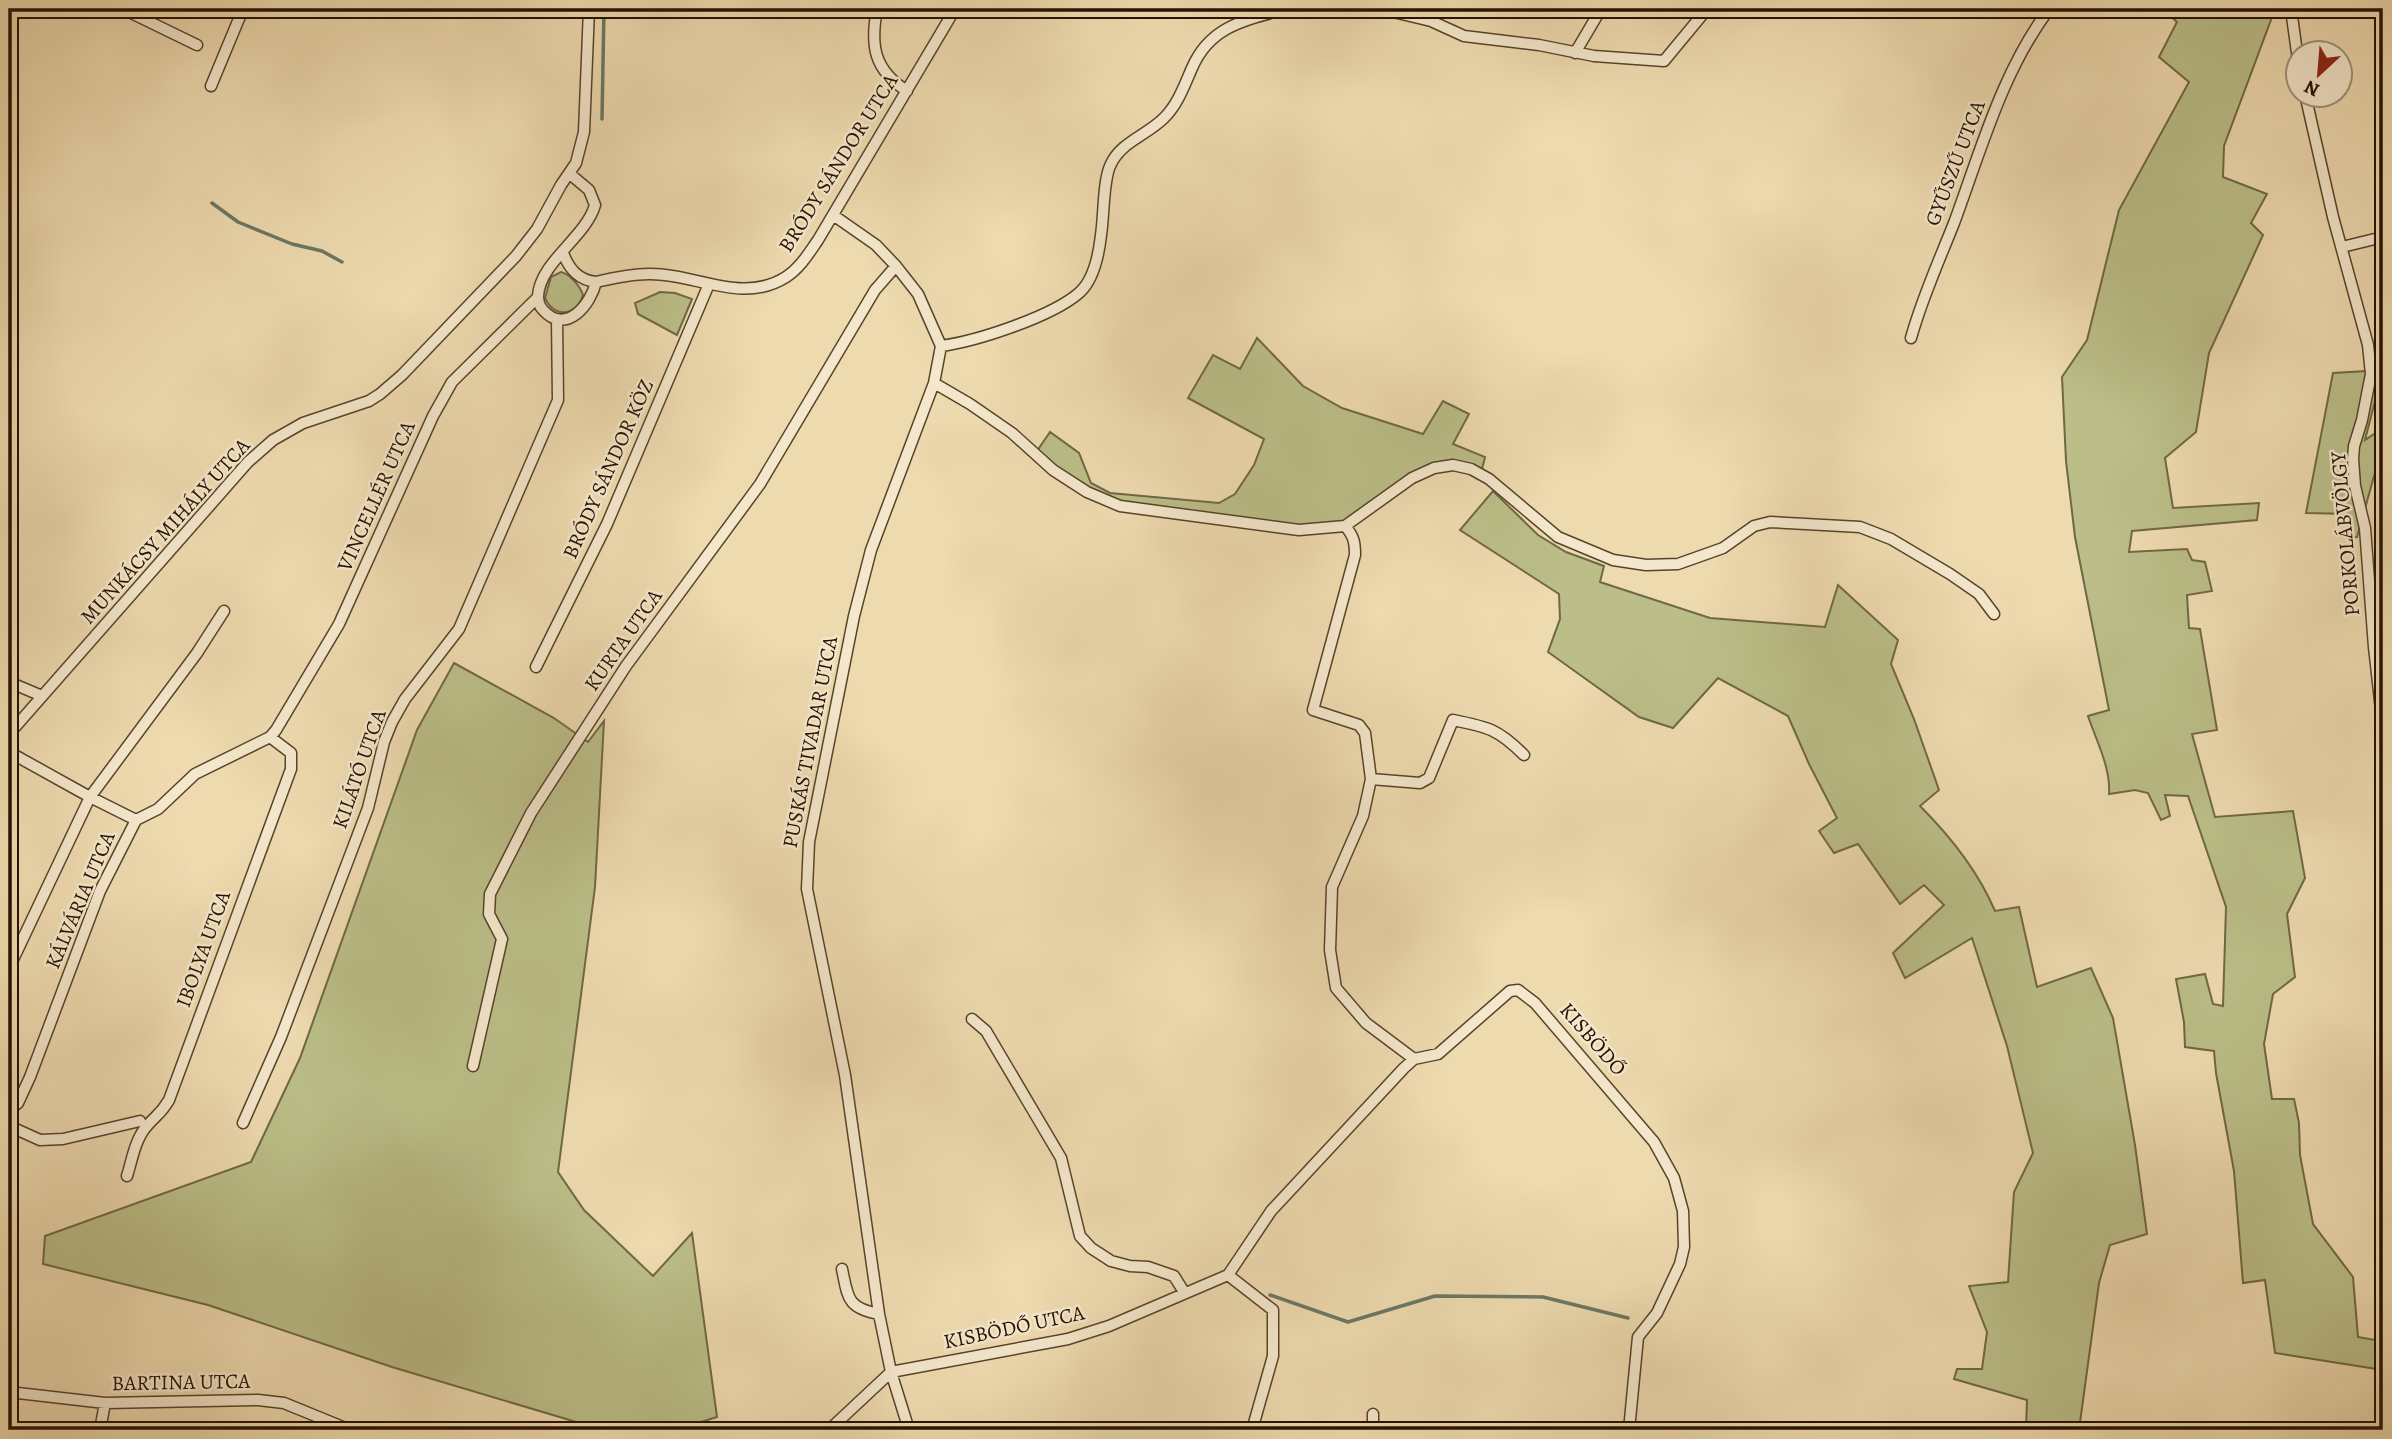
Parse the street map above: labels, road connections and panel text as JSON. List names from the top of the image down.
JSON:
{
  "streets": {
    "street": [
      "BRÓDY SÁNDOR UTCA",
      "GYŰSZŰ UTCA",
      "BRÓDY SÁNDOR KÖZ",
      "VINCELLÉR UTCA",
      "MUNKÁCSY MIHÁLY UTCA",
      "PORKOLÁBVÖLGY",
      "KURTA UTCA",
      "PUSKÁS TIVADAR UTCA",
      "KILÁTÓ UTCA",
      "KÁLVÁRIA UTCA",
      "IBOLYA UTCA",
      "KISBÖDŐ",
      "KISBÖDŐ UTCA",
      "BARTINA UTCA"
    ]
  },
  "crossings": [
    ["BRÓDY SÁNDOR UTCA", "BRÓDY SÁNDOR KÖZ"],
    ["VINCELLÉR UTCA", "MUNKÁCSY MIHÁLY UTCA"],
    ["VINCELLÉR UTCA", "KÁLVÁRIA UTCA"],
    ["VINCELLÉR UTCA", "IBOLYA UTCA"],
    ["PUSKÁS TIVADAR UTCA", "KISBÖDŐ UTCA"],
    ["KÁLVÁRIA UTCA", "IBOLYA UTCA"],
    ["KISBÖDŐ", "KISBÖDŐ UTCA"]
  ],
  "north": "bottom left"
}
